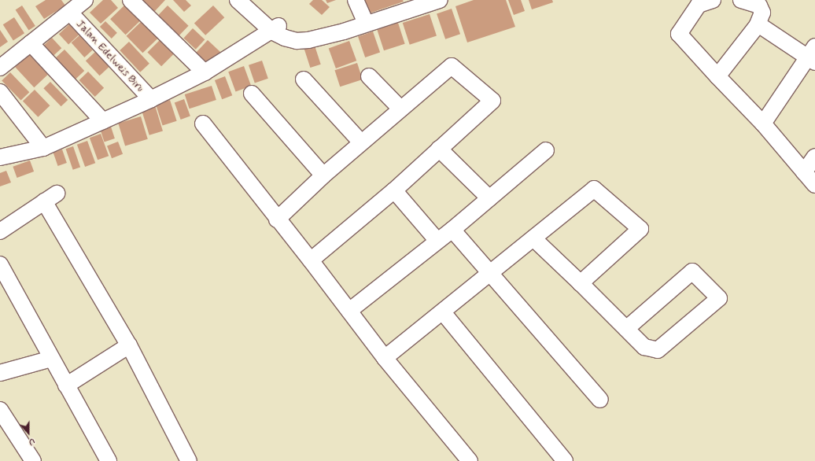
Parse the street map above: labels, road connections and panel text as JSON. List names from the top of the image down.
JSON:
{
  "streets": {
    "street": ["Jalan Edelweis Biru"]
  },
  "north": "bottom"
}
